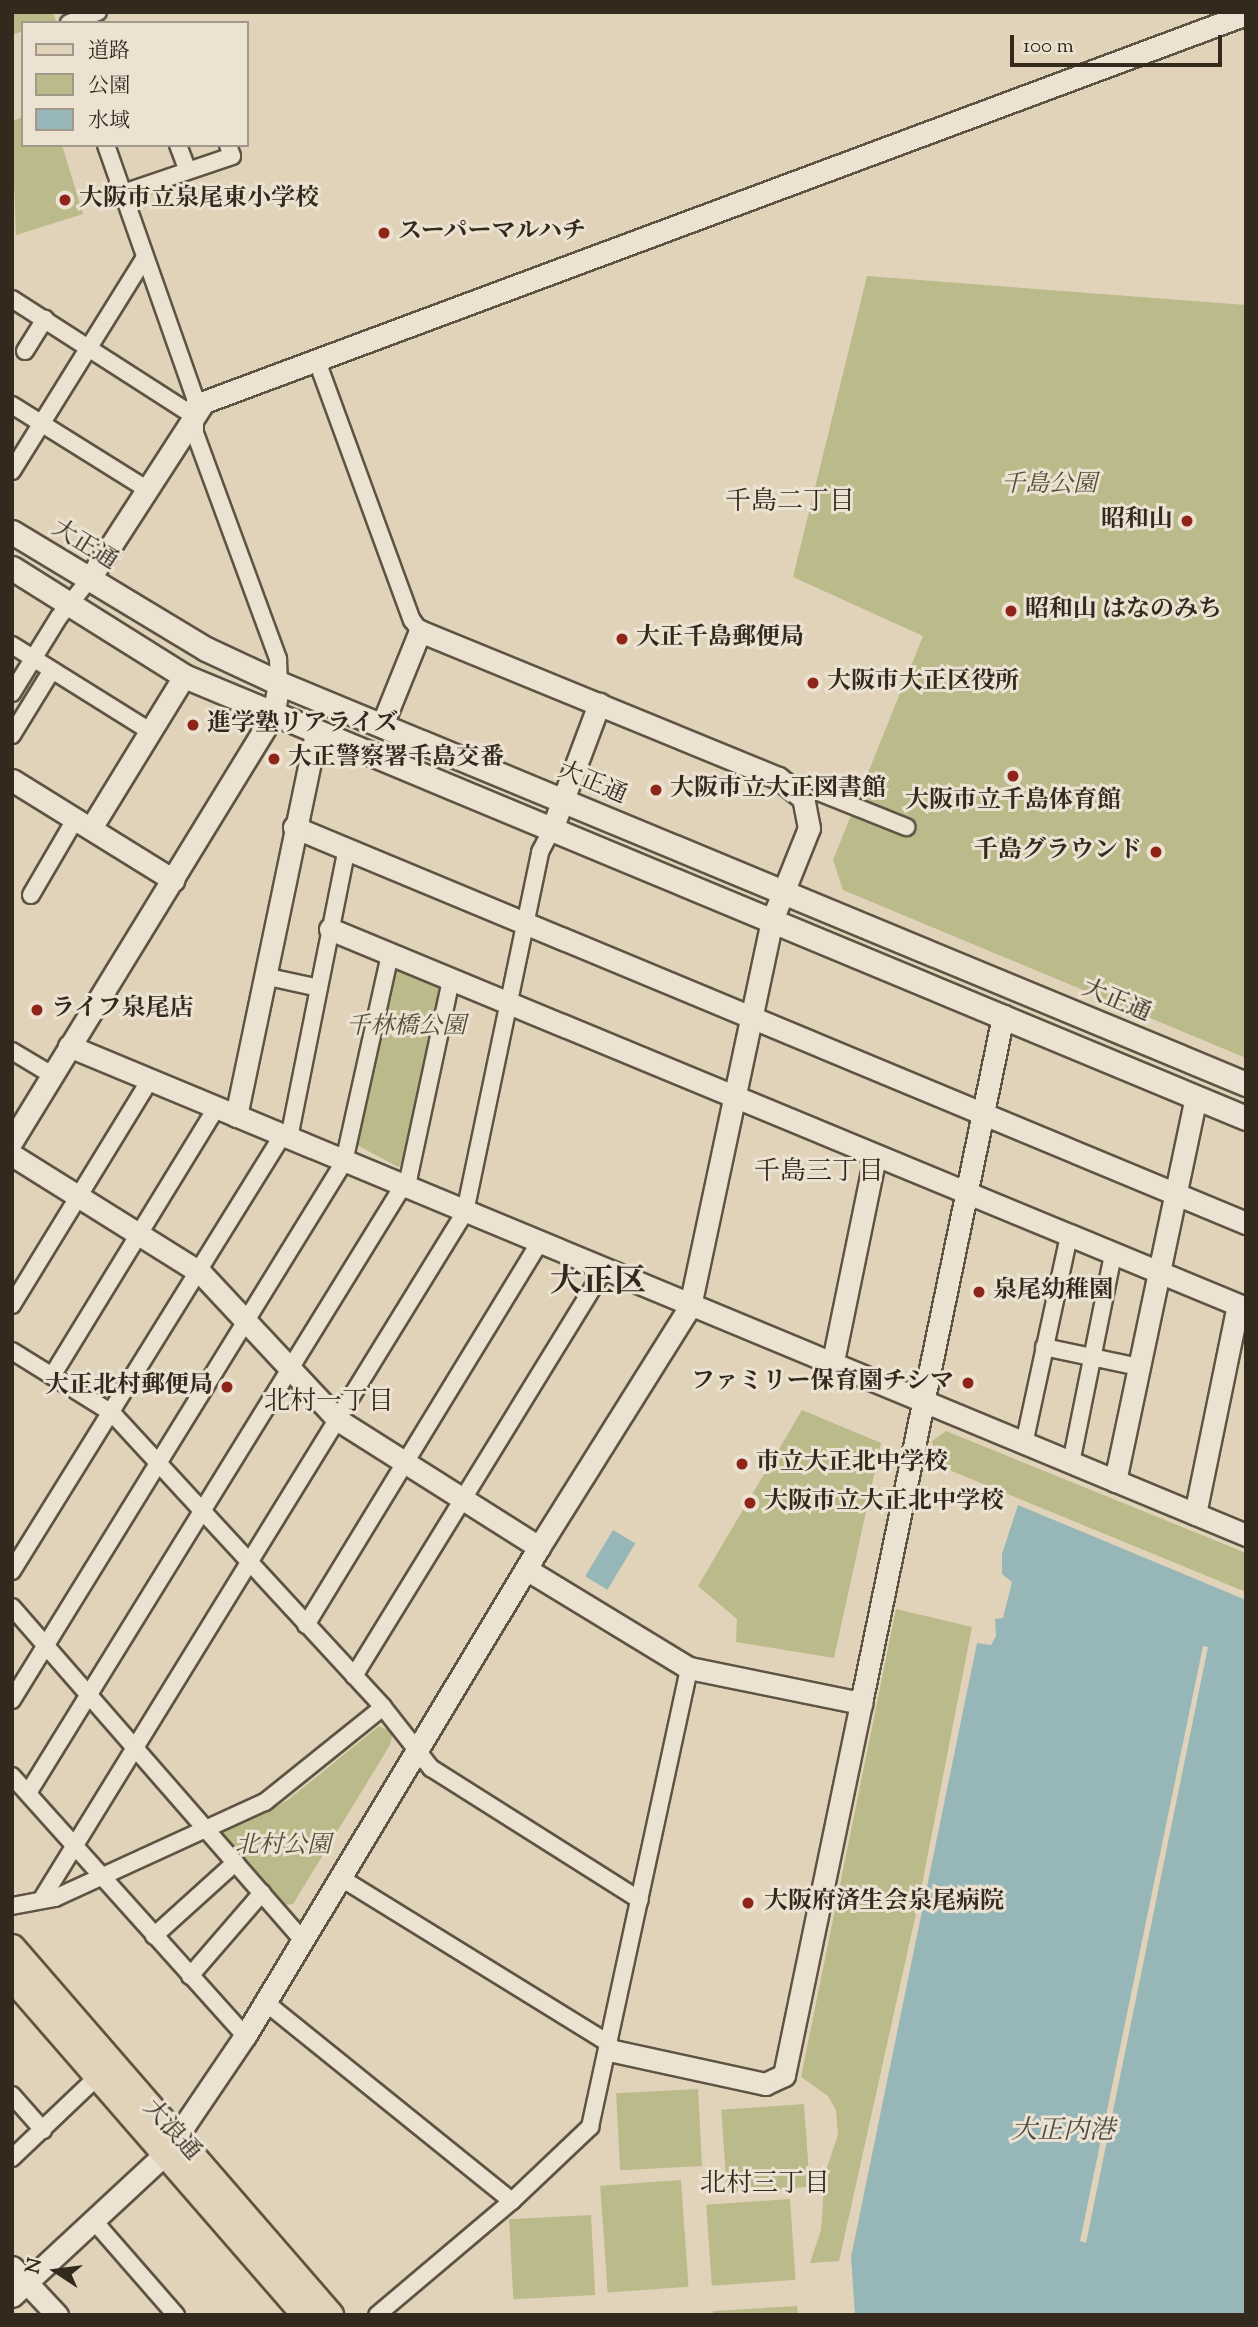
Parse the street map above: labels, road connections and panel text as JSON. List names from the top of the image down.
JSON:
{
  "streets": {
    "main road": ["大正通", "大浪通"]
  },
  "districts": [
    "千島二丁目",
    "千島三丁目",
    "大正区",
    "北村一丁目",
    "北村三丁目"
  ],
  "water": ["大正内港"],
  "parks": ["千島公園", "千林橋公園", "北村公園"],
  "places": [
    "大阪市立泉尾東小学校",
    "スーパーマルハチ",
    "昭和山",
    "昭和山 はなのみち",
    "大正千島郵便局",
    "大阪市大正区役所",
    "進学塾リアライズ",
    "大正警察署千島交番",
    "大阪市立千島体育館",
    "大阪市立大正図書館",
    "千島グラウンド",
    "ライフ泉尾店",
    "泉尾幼稚園",
    "ファミリー保育園チシマ",
    "大正北村郵便局",
    "市立大正北中学校",
    "大阪市立大正北中学校",
    "大阪府済生会泉尾病院"
  ],
  "legend": ["道路", "公園", "水域"],
  "scale_bar": "100 m",
  "north": "left"
}
